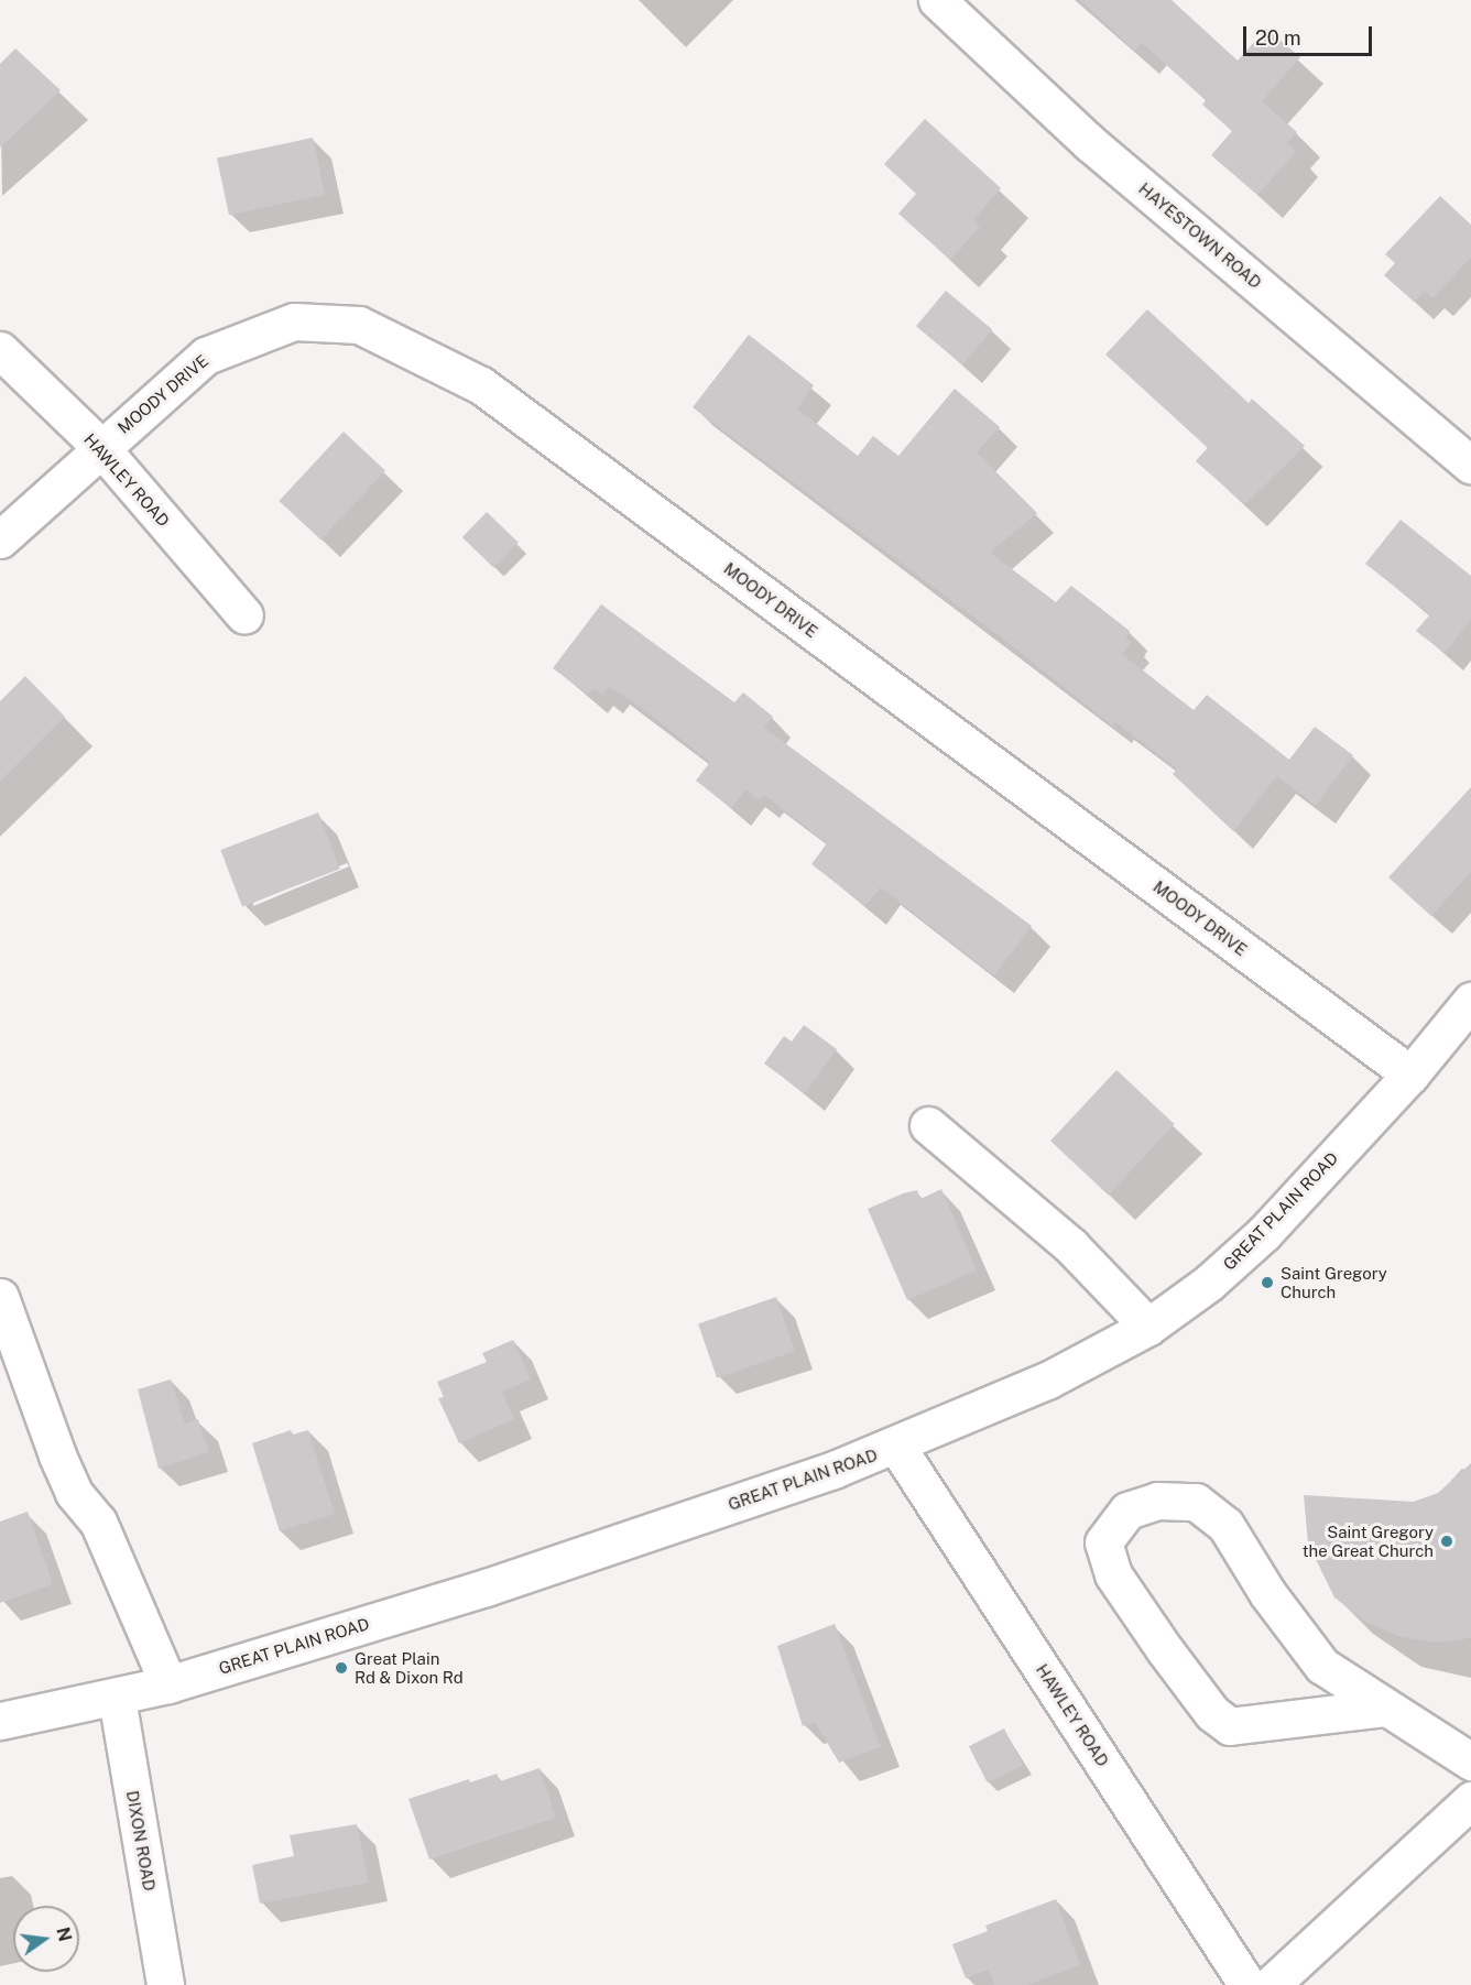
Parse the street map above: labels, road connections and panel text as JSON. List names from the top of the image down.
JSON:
{
  "streets": {
    "street": [
      "HAYESTOWN ROAD",
      "MOODY DRIVE",
      "HAWLEY ROAD",
      "GREAT PLAIN ROAD",
      "DIXON ROAD"
    ]
  },
  "crossings": [
    ["MOODY DRIVE", "HAWLEY ROAD"],
    ["MOODY DRIVE", "GREAT PLAIN ROAD"],
    ["HAWLEY ROAD", "GREAT PLAIN ROAD"],
    ["GREAT PLAIN ROAD", "DIXON ROAD"]
  ],
  "places": ["Saint Gregory Church", "Saint Gregory the Great Church", "Great Plain Rd & Dixon Rd"],
  "scale_bar": "20 m",
  "north": "right"
}
